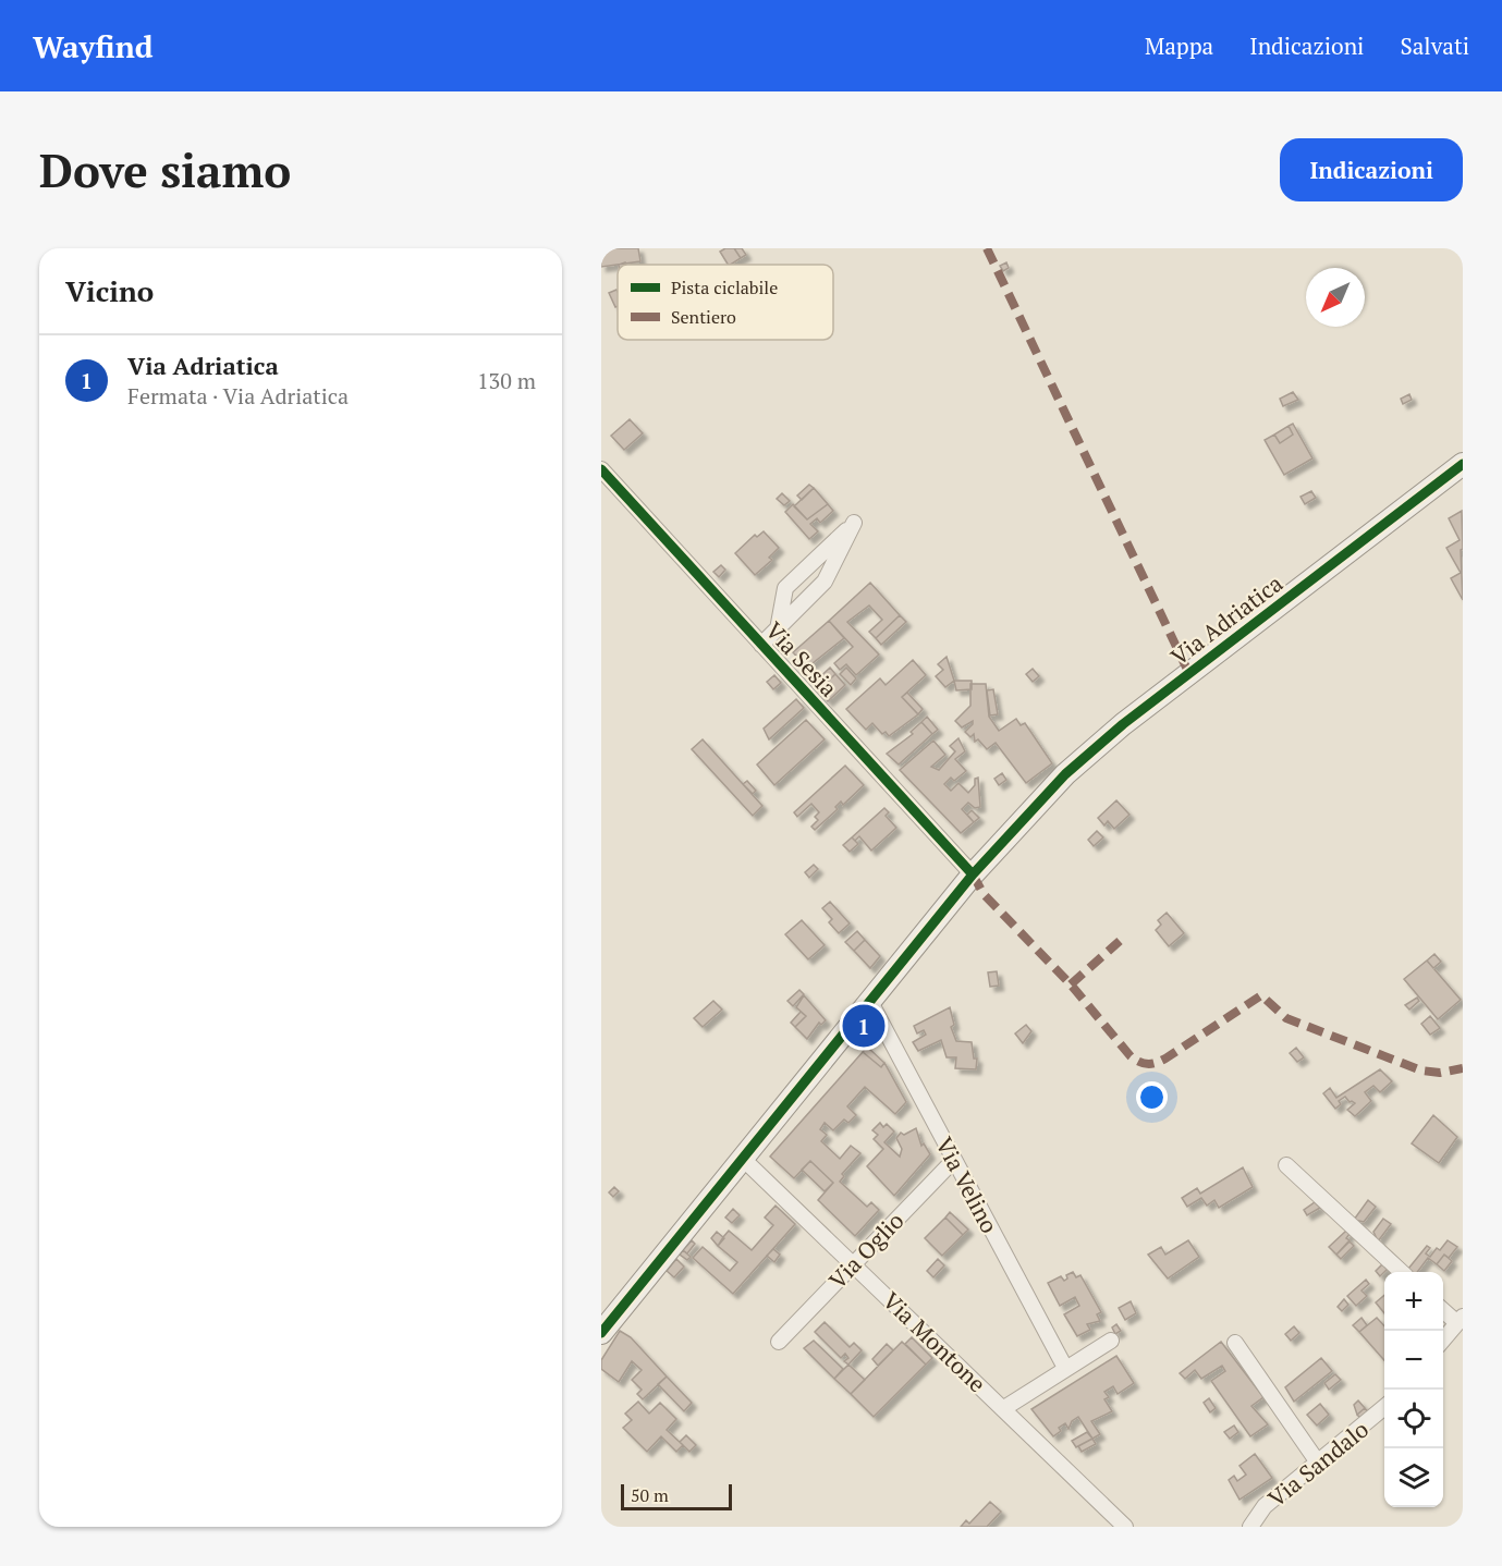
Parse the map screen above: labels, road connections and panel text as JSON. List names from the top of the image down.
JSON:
{
  "streets": {
    "street": [
      "Via Adriatica",
      "Via Sesia",
      "Via Velino",
      "Via Oglio",
      "Via Montone",
      "Via Sandalo"
    ]
  },
  "crossings": [
    ["Via Adriatica", "Via Sesia"],
    ["Via Adriatica", "Via Velino"],
    ["Via Adriatica", "Via Montone"],
    ["Via Velino", "Via Oglio"],
    ["Via Oglio", "Via Montone"]
  ],
  "legend": ["Pista ciclabile", "Sentiero"],
  "scale_bar": "50 m",
  "north": "bottom left",
  "page": {
    "header": "Wayfind",
    "nav": ["Mappa", "Indicazioni", "Salvati"],
    "buttons": "Indicazioni",
    "title": "Dove siamo",
    "heading": "Vicino",
    "list": [
      {
        "mark": "1",
        "name": "Via Adriatica",
        "note": "Fermata · Via Adriatica",
        "value": "130 m"
      }
    ],
    "pins": "1",
    "map_buttons": ["+", "−"],
    "scale": "50 m"
  }
}
